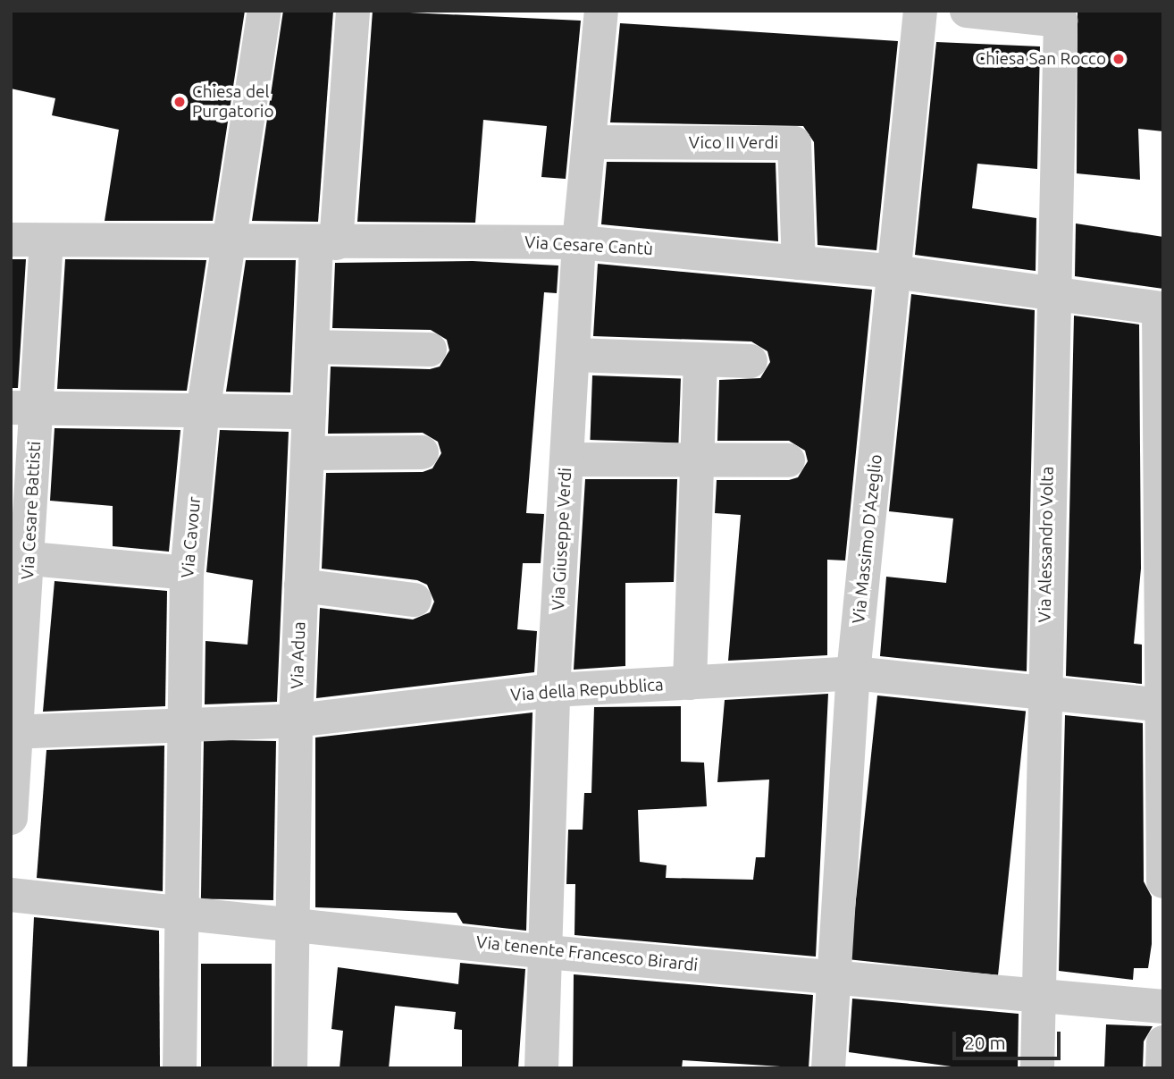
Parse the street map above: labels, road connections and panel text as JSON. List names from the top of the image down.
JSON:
{
  "streets": {
    "street": [
      "Vico II Verdi",
      "Via Cesare Cantù",
      "Via Cesare Battisti",
      "Via Cavour",
      "Via Giuseppe Verdi",
      "Via Massimo D'Azeglio",
      "Via Alessandro Volta",
      "Via Adua",
      "Via della Repubblica",
      "Via tenente Francesco Birardi"
    ]
  },
  "crossings": [
    ["Vico II Verdi", "Via Cesare Cantù"],
    ["Vico II Verdi", "Via Giuseppe Verdi"],
    ["Via Cesare Cantù", "Via Cesare Battisti"],
    ["Via Cesare Cantù", "Via Cavour"],
    ["Via Cesare Cantù", "Via Giuseppe Verdi"],
    ["Via Cesare Cantù", "Via Massimo D'Azeglio"],
    ["Via Cesare Cantù", "Via Alessandro Volta"],
    ["Via Cesare Cantù", "Via Adua"],
    ["Via Cesare Battisti", "Via della Repubblica"],
    ["Via Cavour", "Via della Repubblica"],
    ["Via Cavour", "Via tenente Francesco Birardi"],
    ["Via Giuseppe Verdi", "Via della Repubblica"],
    ["Via Giuseppe Verdi", "Via tenente Francesco Birardi"],
    ["Via Massimo D'Azeglio", "Via della Repubblica"],
    ["Via Massimo D'Azeglio", "Via tenente Francesco Birardi"],
    ["Via Alessandro Volta", "Via della Repubblica"],
    ["Via Alessandro Volta", "Via tenente Francesco Birardi"],
    ["Via Adua", "Via della Repubblica"],
    ["Via Adua", "Via tenente Francesco Birardi"]
  ],
  "places": ["Chiesa San Rocco", "Chiesa del Purgatorio"],
  "scale_bar": "20 m"
}
